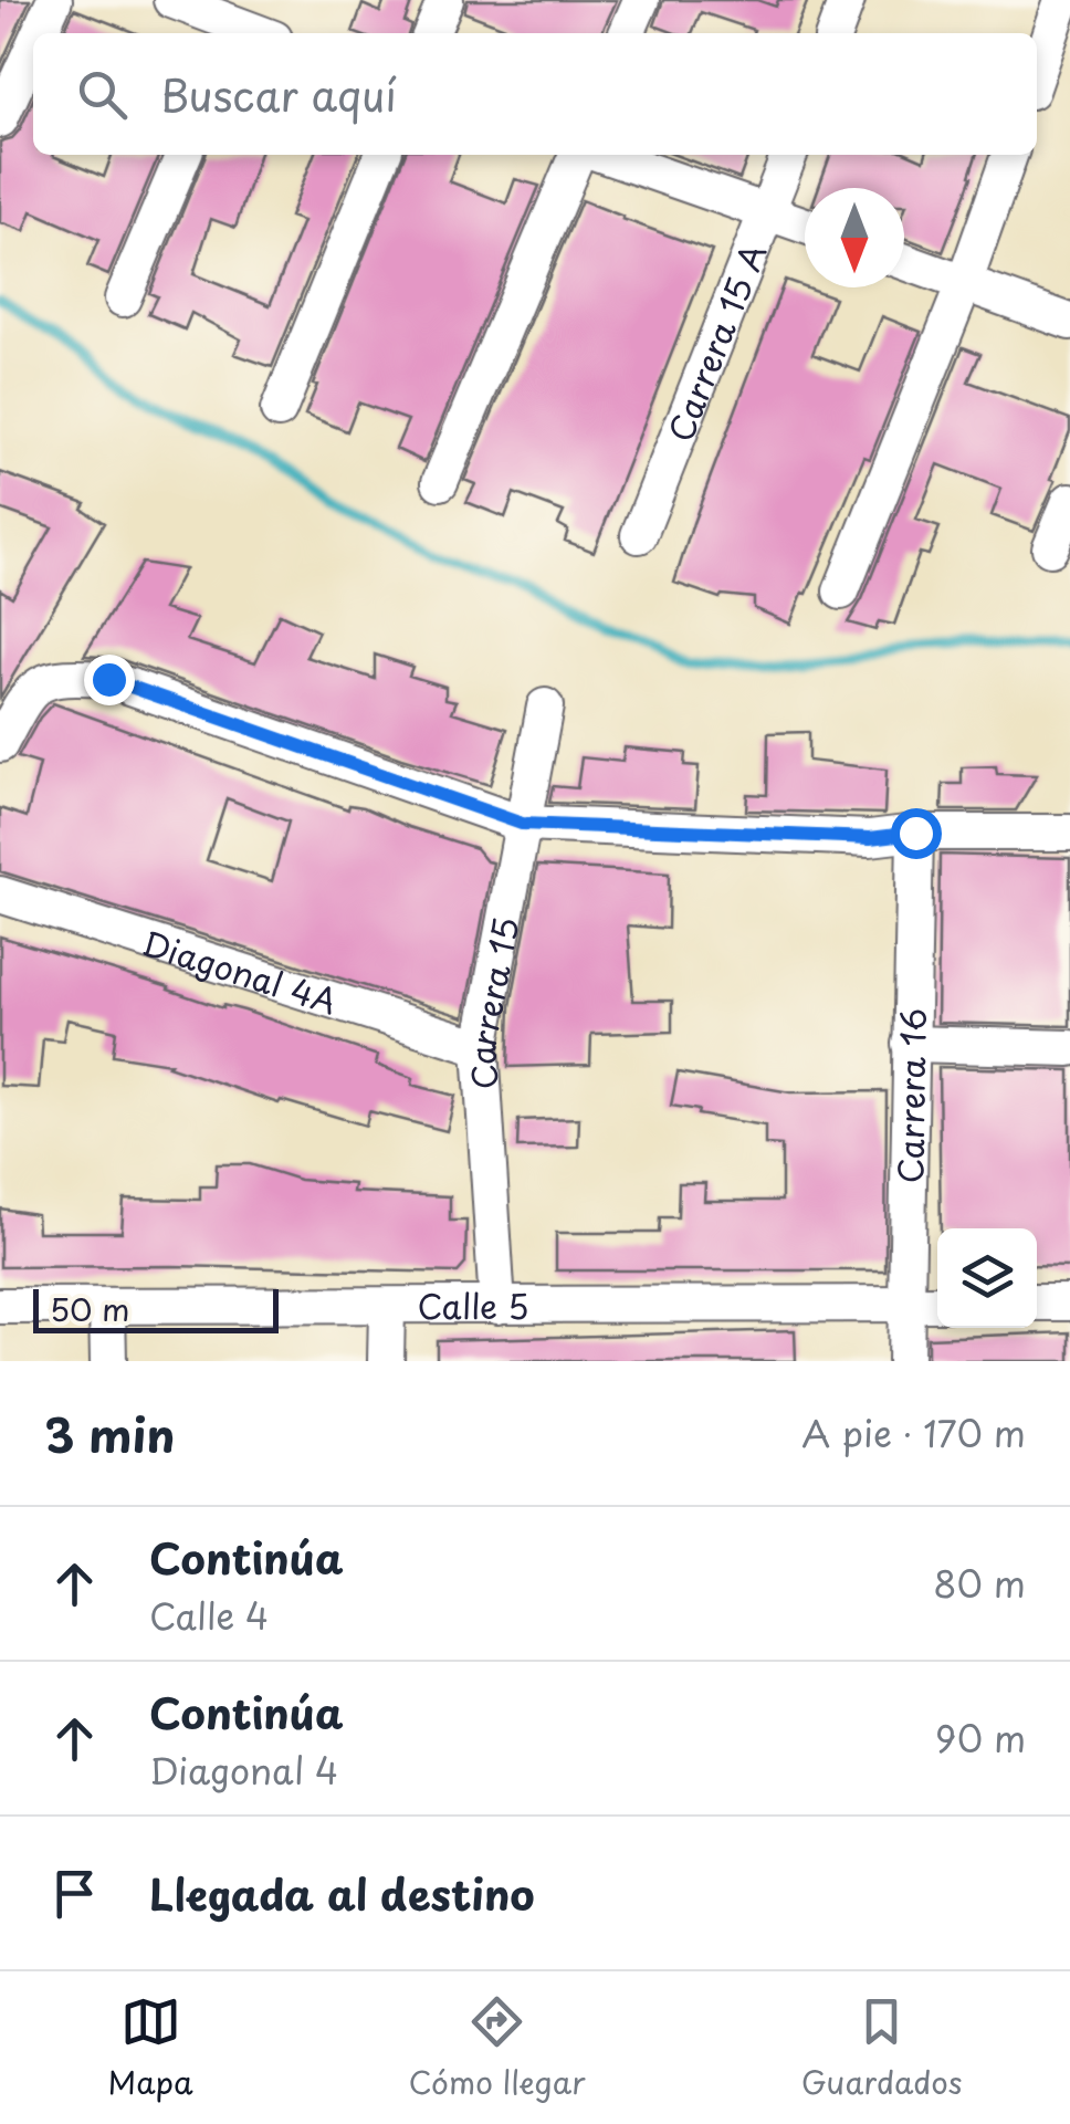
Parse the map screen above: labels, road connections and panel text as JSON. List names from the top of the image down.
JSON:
{
  "streets": {
    "street": [
      "Carrera 15 A",
      "Diagonal 4A",
      "Carrera 15",
      "Carrera 16",
      "Calle 5"
    ]
  },
  "crossings": [
    ["Diagonal 4A", "Carrera 15"],
    ["Carrera 15", "Calle 5"],
    ["Carrera 16", "Calle 5"]
  ],
  "scale_bar": "50 m",
  "north": "bottom",
  "page": {
    "search": "Buscar aquí",
    "scale": "50 m",
    "heading": ["3 min", "A pie · 170 m"],
    "list": [
      ["Continúa", "Calle 4", "80 m"],
      ["Continúa", "Diagonal 4", "90 m"],
      "Llegada al destino"
    ],
    "nav": ["Mapa", "Cómo llegar", "Guardados"]
  }
}
